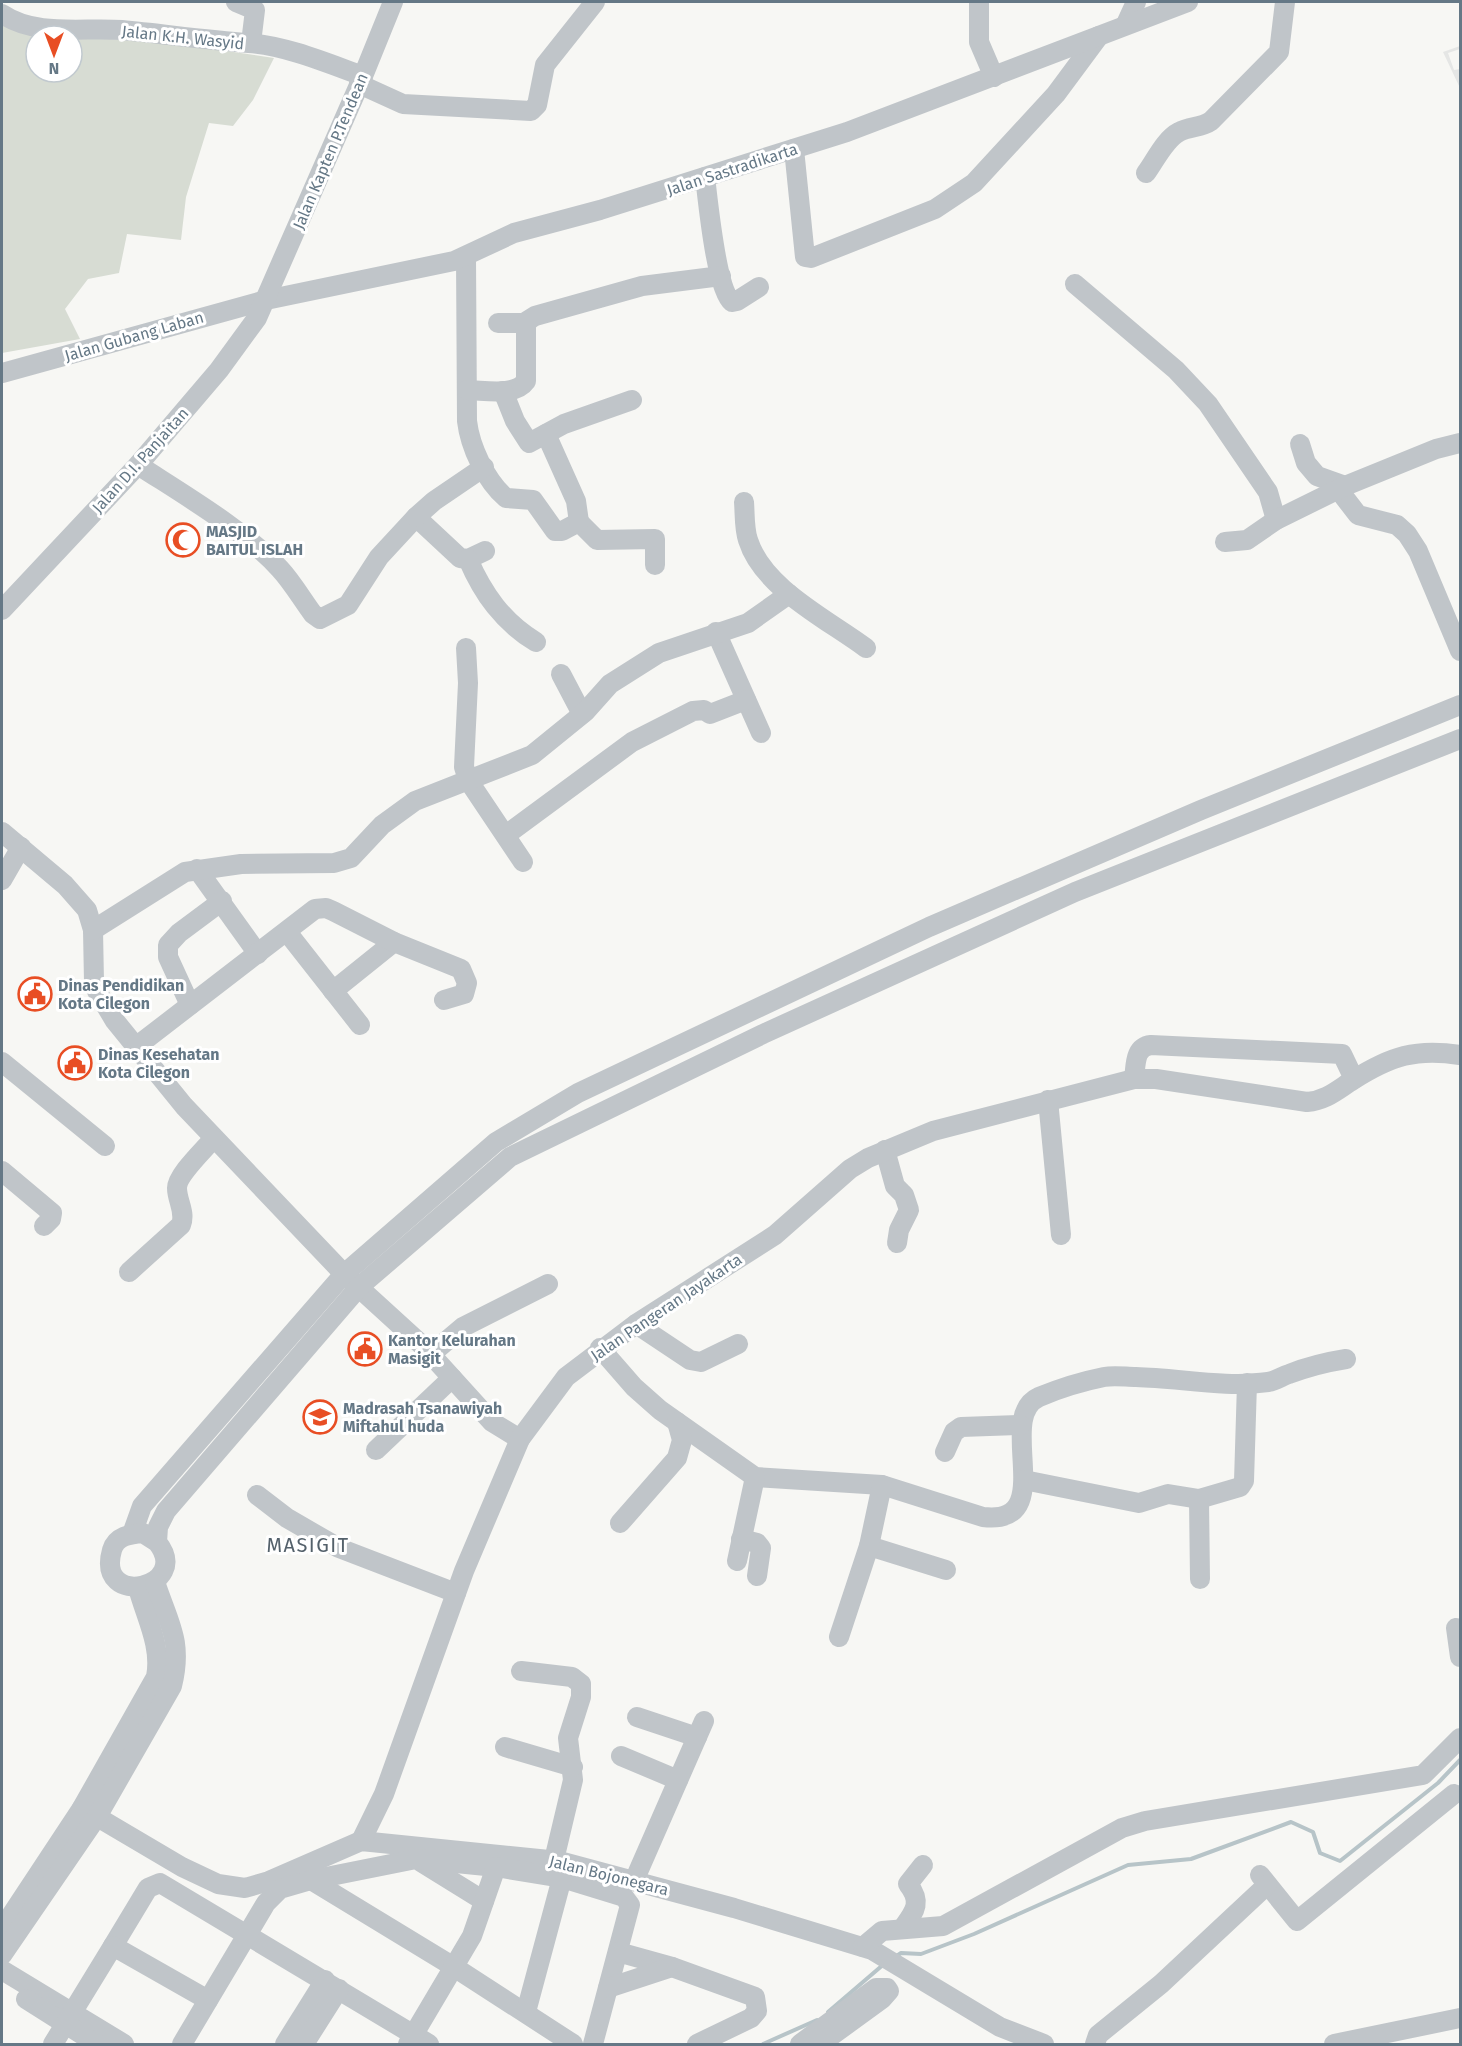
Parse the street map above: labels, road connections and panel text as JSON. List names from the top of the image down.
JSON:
{
  "streets": {
    "street": [
      "Jalan K.H. Wasyid",
      "Jalan Kapten P.Tendean",
      "Jalan Sastradikarta",
      "Jalan Gubang Laban",
      "Jalan D.I. Panjaitan",
      "Jalan Pangeran Jayakarta",
      "Jalan Bojonegara"
    ]
  },
  "crossings": [
    ["Jalan K.H. Wasyid", "Jalan Kapten P.Tendean"],
    ["Jalan Kapten P.Tendean", "Jalan Sastradikarta"],
    ["Jalan Kapten P.Tendean", "Jalan Gubang Laban"],
    ["Jalan Kapten P.Tendean", "Jalan D.I. Panjaitan"],
    ["Jalan Sastradikarta", "Jalan Gubang Laban"],
    ["Jalan Sastradikarta", "Jalan D.I. Panjaitan"],
    ["Jalan Gubang Laban", "Jalan D.I. Panjaitan"],
    ["Jalan Pangeran Jayakarta", "Jalan Bojonegara"]
  ],
  "districts": ["MASIGIT"],
  "places": {
    "mosque": ["MASJID BAITUL ISLAH"],
    "public building": ["Dinas Pendidikan Kota Cilegon", "Dinas Kesehatan Kota Cilegon", "Kantor Kelurahan Masigit"],
    "school or university": ["Madrasah Tsanawiyah Miftahul huda"]
  },
  "north": "bottom"
}
